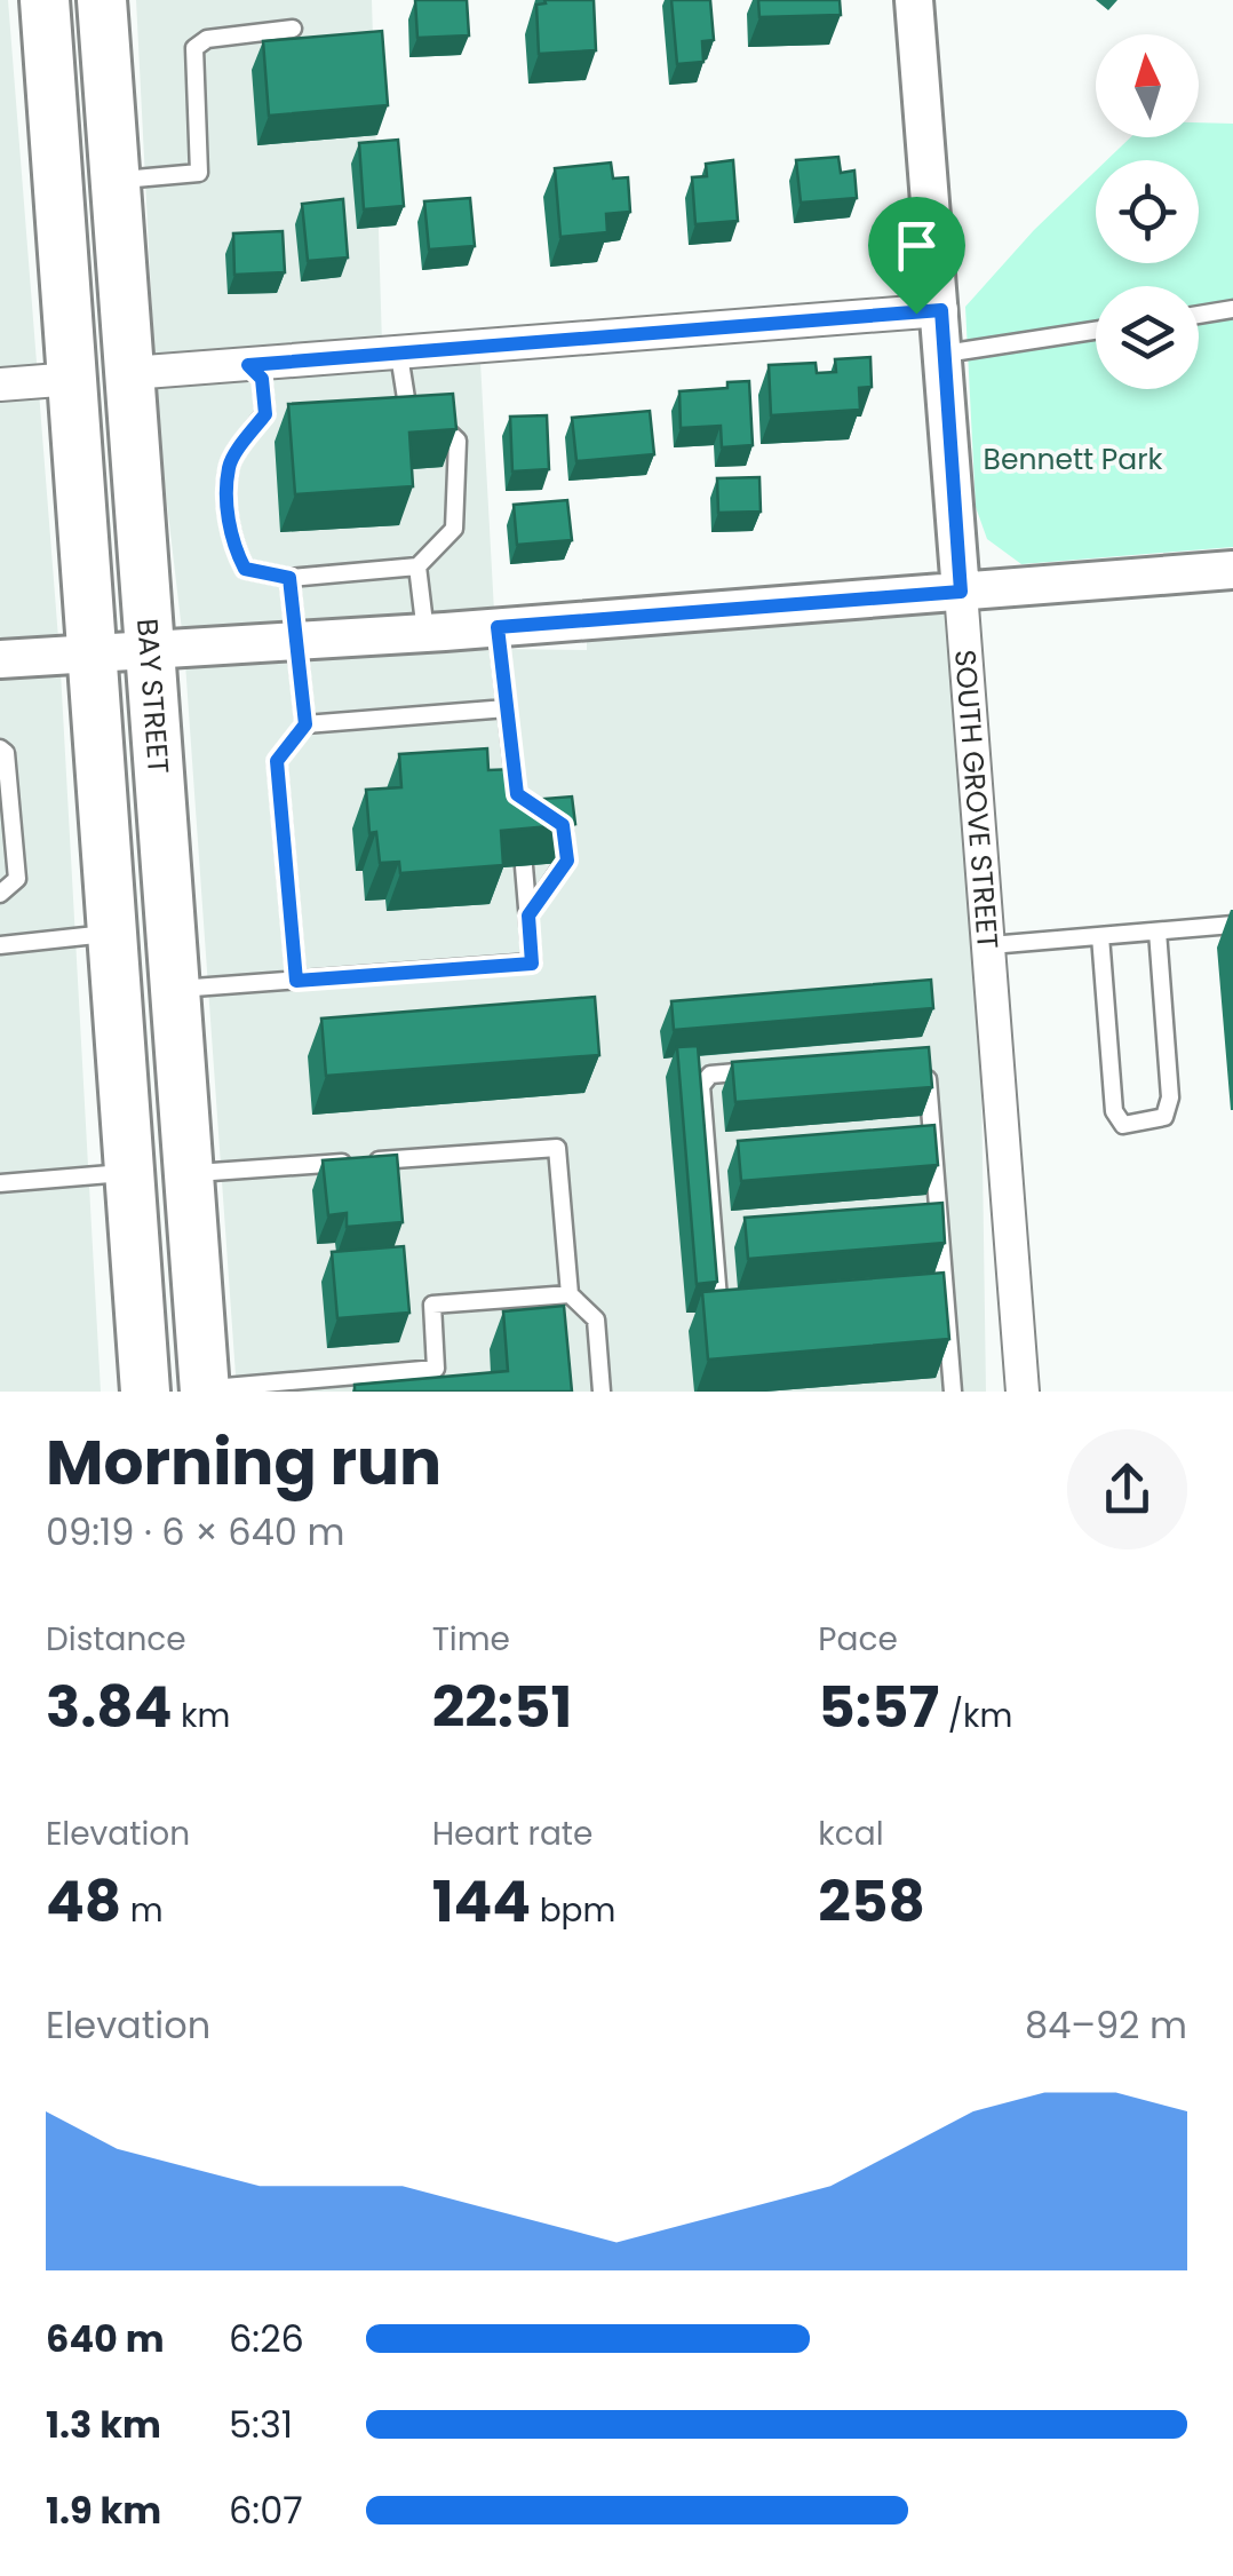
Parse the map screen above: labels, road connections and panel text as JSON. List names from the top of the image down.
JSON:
{
  "streets": {
    "main road": ["BAY STREET"],
    "street": ["SOUTH GROVE STREET"]
  },
  "parks": ["Bennett Park"],
  "north": "top",
  "page": {
    "heading": ["Morning run", "09:19 · 6 × 640 m"],
    "stats": [
      ["Distance", "3.84 km"],
      ["Time", "22:51"],
      ["Pace", "5:57 /km"],
      ["Elevation", "48 m"],
      ["Heart rate", "144 bpm"],
      ["kcal", "258"]
    ],
    "chart": ["Elevation", "84–92 m"],
    "list": [
      {
        "name": "640 m",
        "note": "6:26"
      },
      {
        "name": "1.3 km",
        "note": "5:31"
      },
      {
        "name": "1.9 km",
        "note": "6:07"
      }
    ]
  }
}
